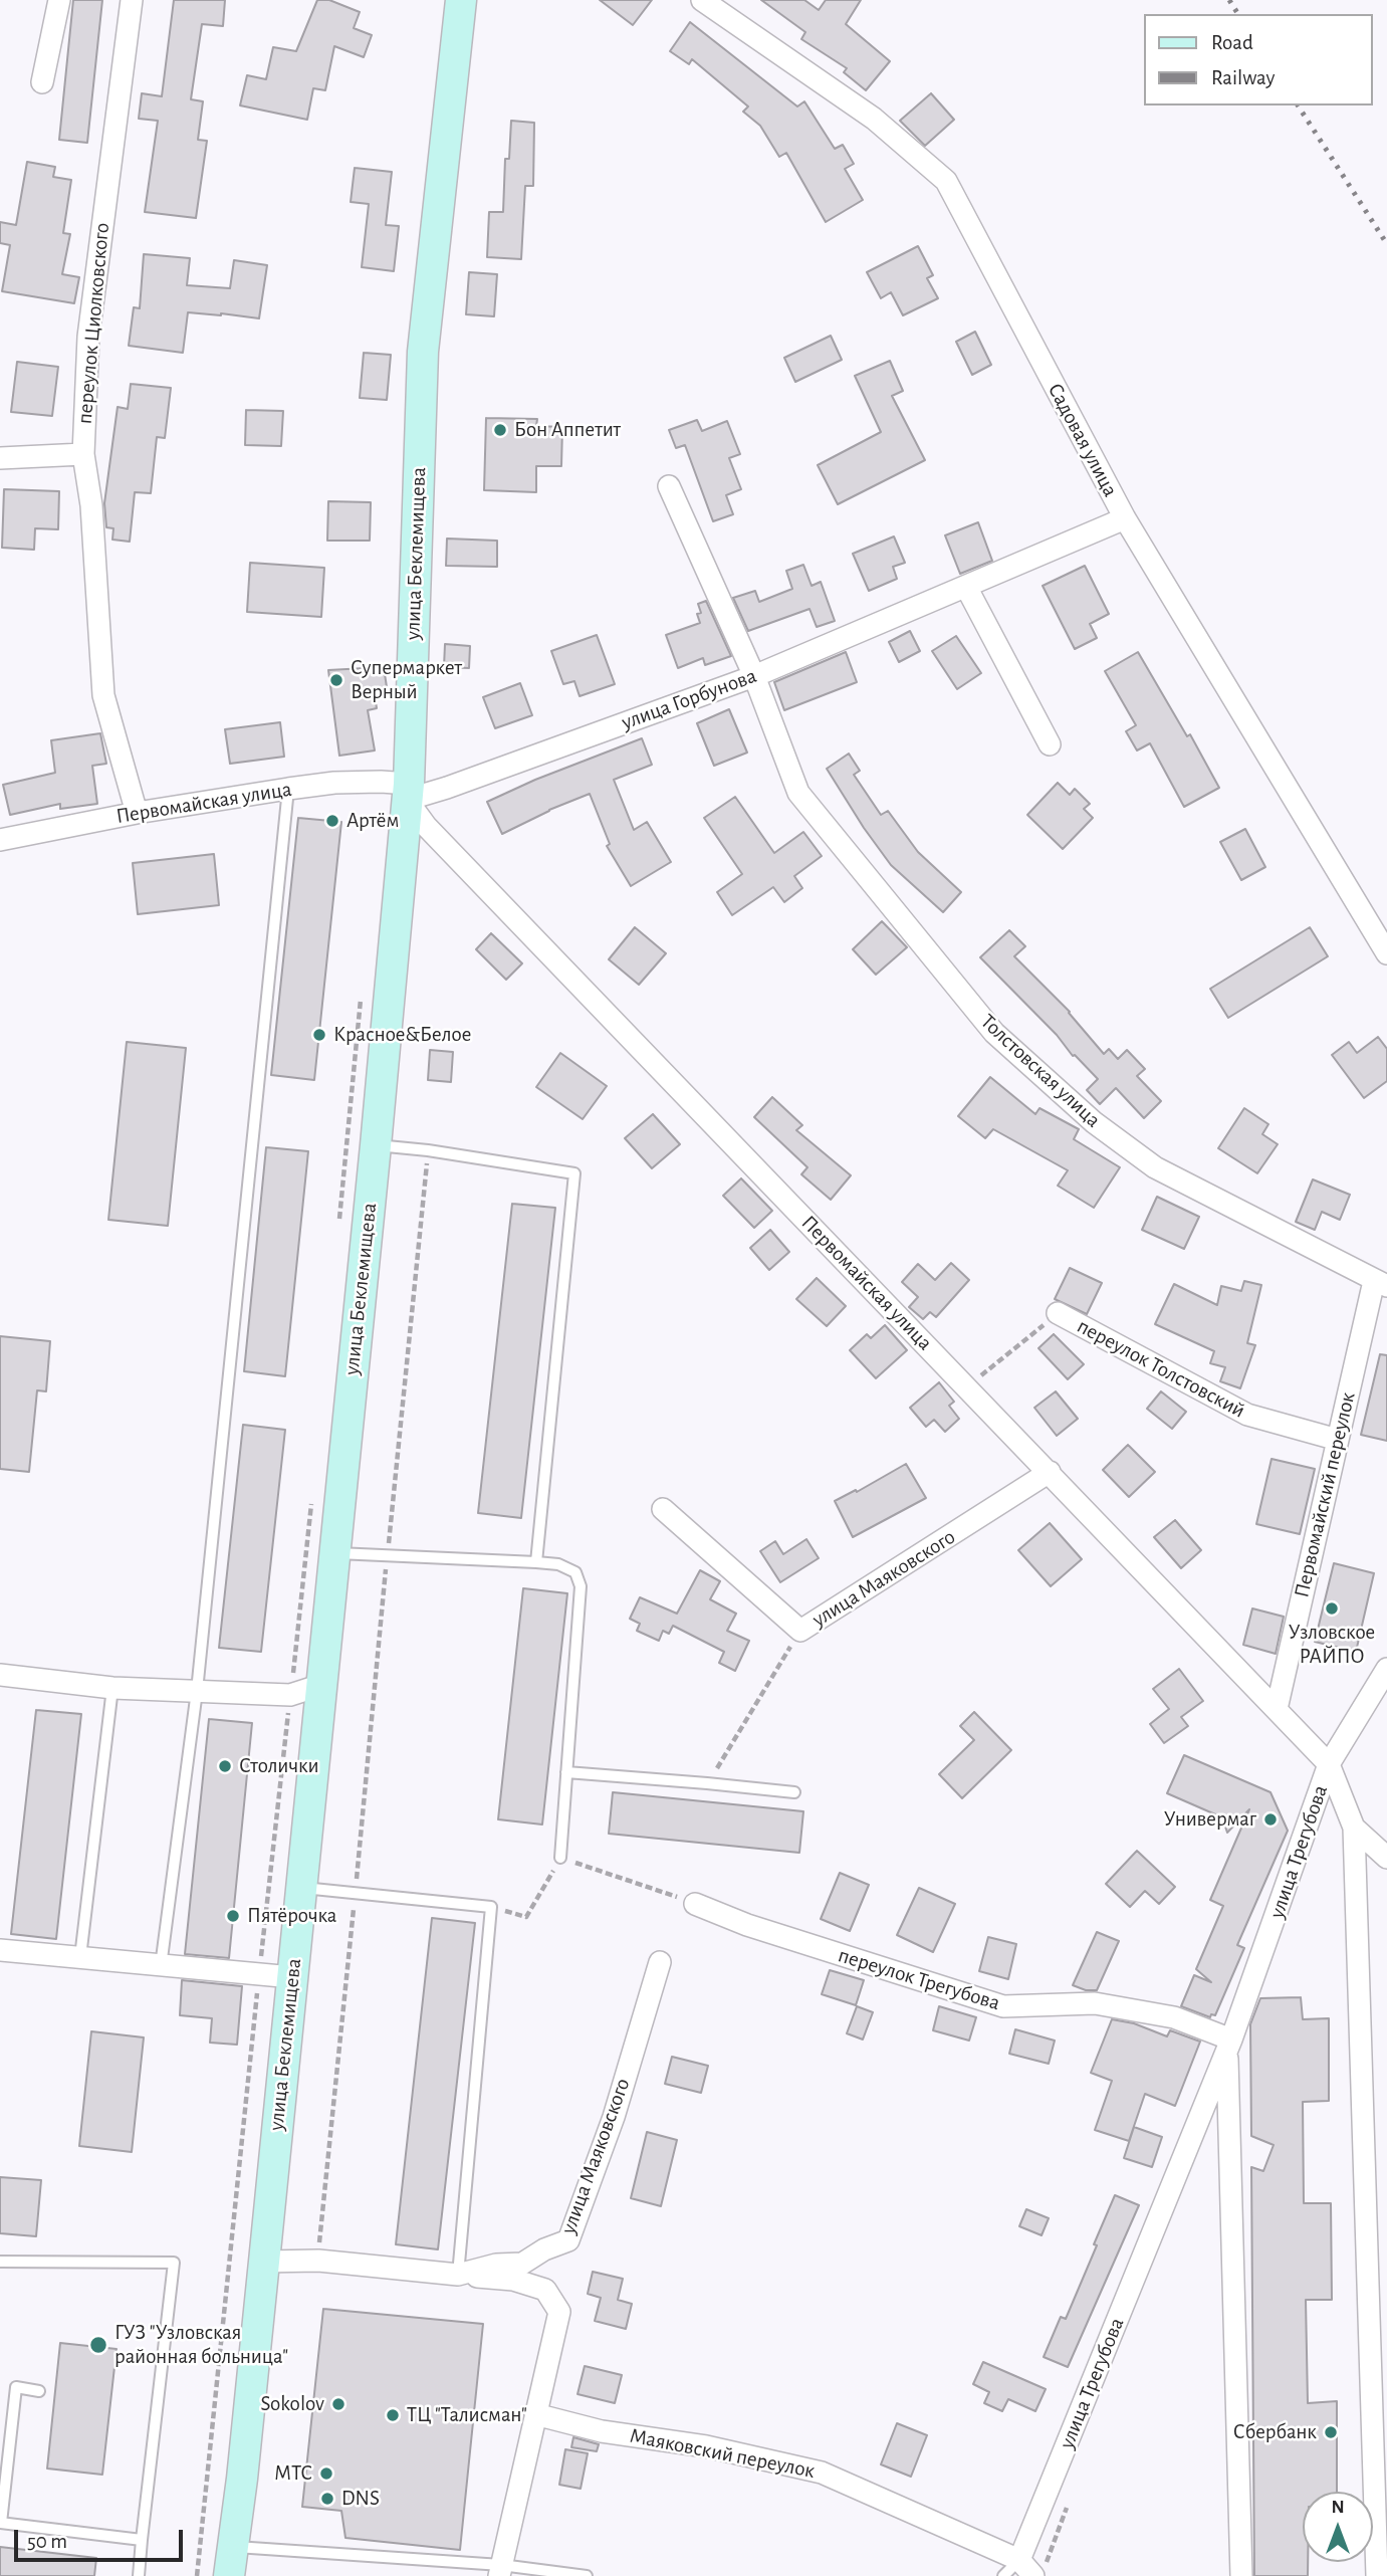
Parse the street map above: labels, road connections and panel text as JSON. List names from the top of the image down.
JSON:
{
  "streets": {
    "main road": ["улица Беклемищева"],
    "street": [
      "переулок Циолковского",
      "Садовая улица",
      "улица Горбунова",
      "Первомайская улица",
      "Толстовская улица",
      "переулок Толстовский",
      "Первомайский переулок",
      "улица Маяковского",
      "улица Трегубова",
      "переулок Трегубова",
      "Маяковский переулок"
    ]
  },
  "crossings": [
    ["переулок Циолковского", "Первомайская улица"],
    ["Садовая улица", "улица Горбунова"],
    ["улица Беклемищева", "улица Горбунова"],
    ["улица Беклемищева", "Первомайская улица"],
    ["улица Беклемищева", "улица Маяковского"],
    ["улица Горбунова", "Первомайская улица"],
    ["улица Горбунова", "Толстовская улица"],
    ["Первомайская улица", "переулок Толстовский"],
    ["Первомайская улица", "Первомайский переулок"],
    ["Первомайская улица", "улица Маяковского"],
    ["Первомайская улица", "улица Трегубова"],
    ["Толстовская улица", "Первомайский переулок"],
    ["переулок Толстовский", "Первомайский переулок"],
    ["улица Маяковского", "Маяковский переулок"],
    ["улица Трегубова", "переулок Трегубова"],
    ["улица Трегубова", "Маяковский переулок"]
  ],
  "places": [
    "Бон Аппетит",
    "Супермаркет Верный",
    "Артём",
    "Красное&Белое",
    "Узловское РАЙПО",
    "Столички",
    "Универмаг",
    "Пятёрочка",
    "ГУЗ \"Узловская районная больница\"",
    "Sokolov",
    "ТЦ \"Талисман\"",
    "Сбербанк",
    "МТС",
    "DNS"
  ],
  "legend": ["Road", "Railway"],
  "scale_bar": "50 m",
  "north": "top"
}
